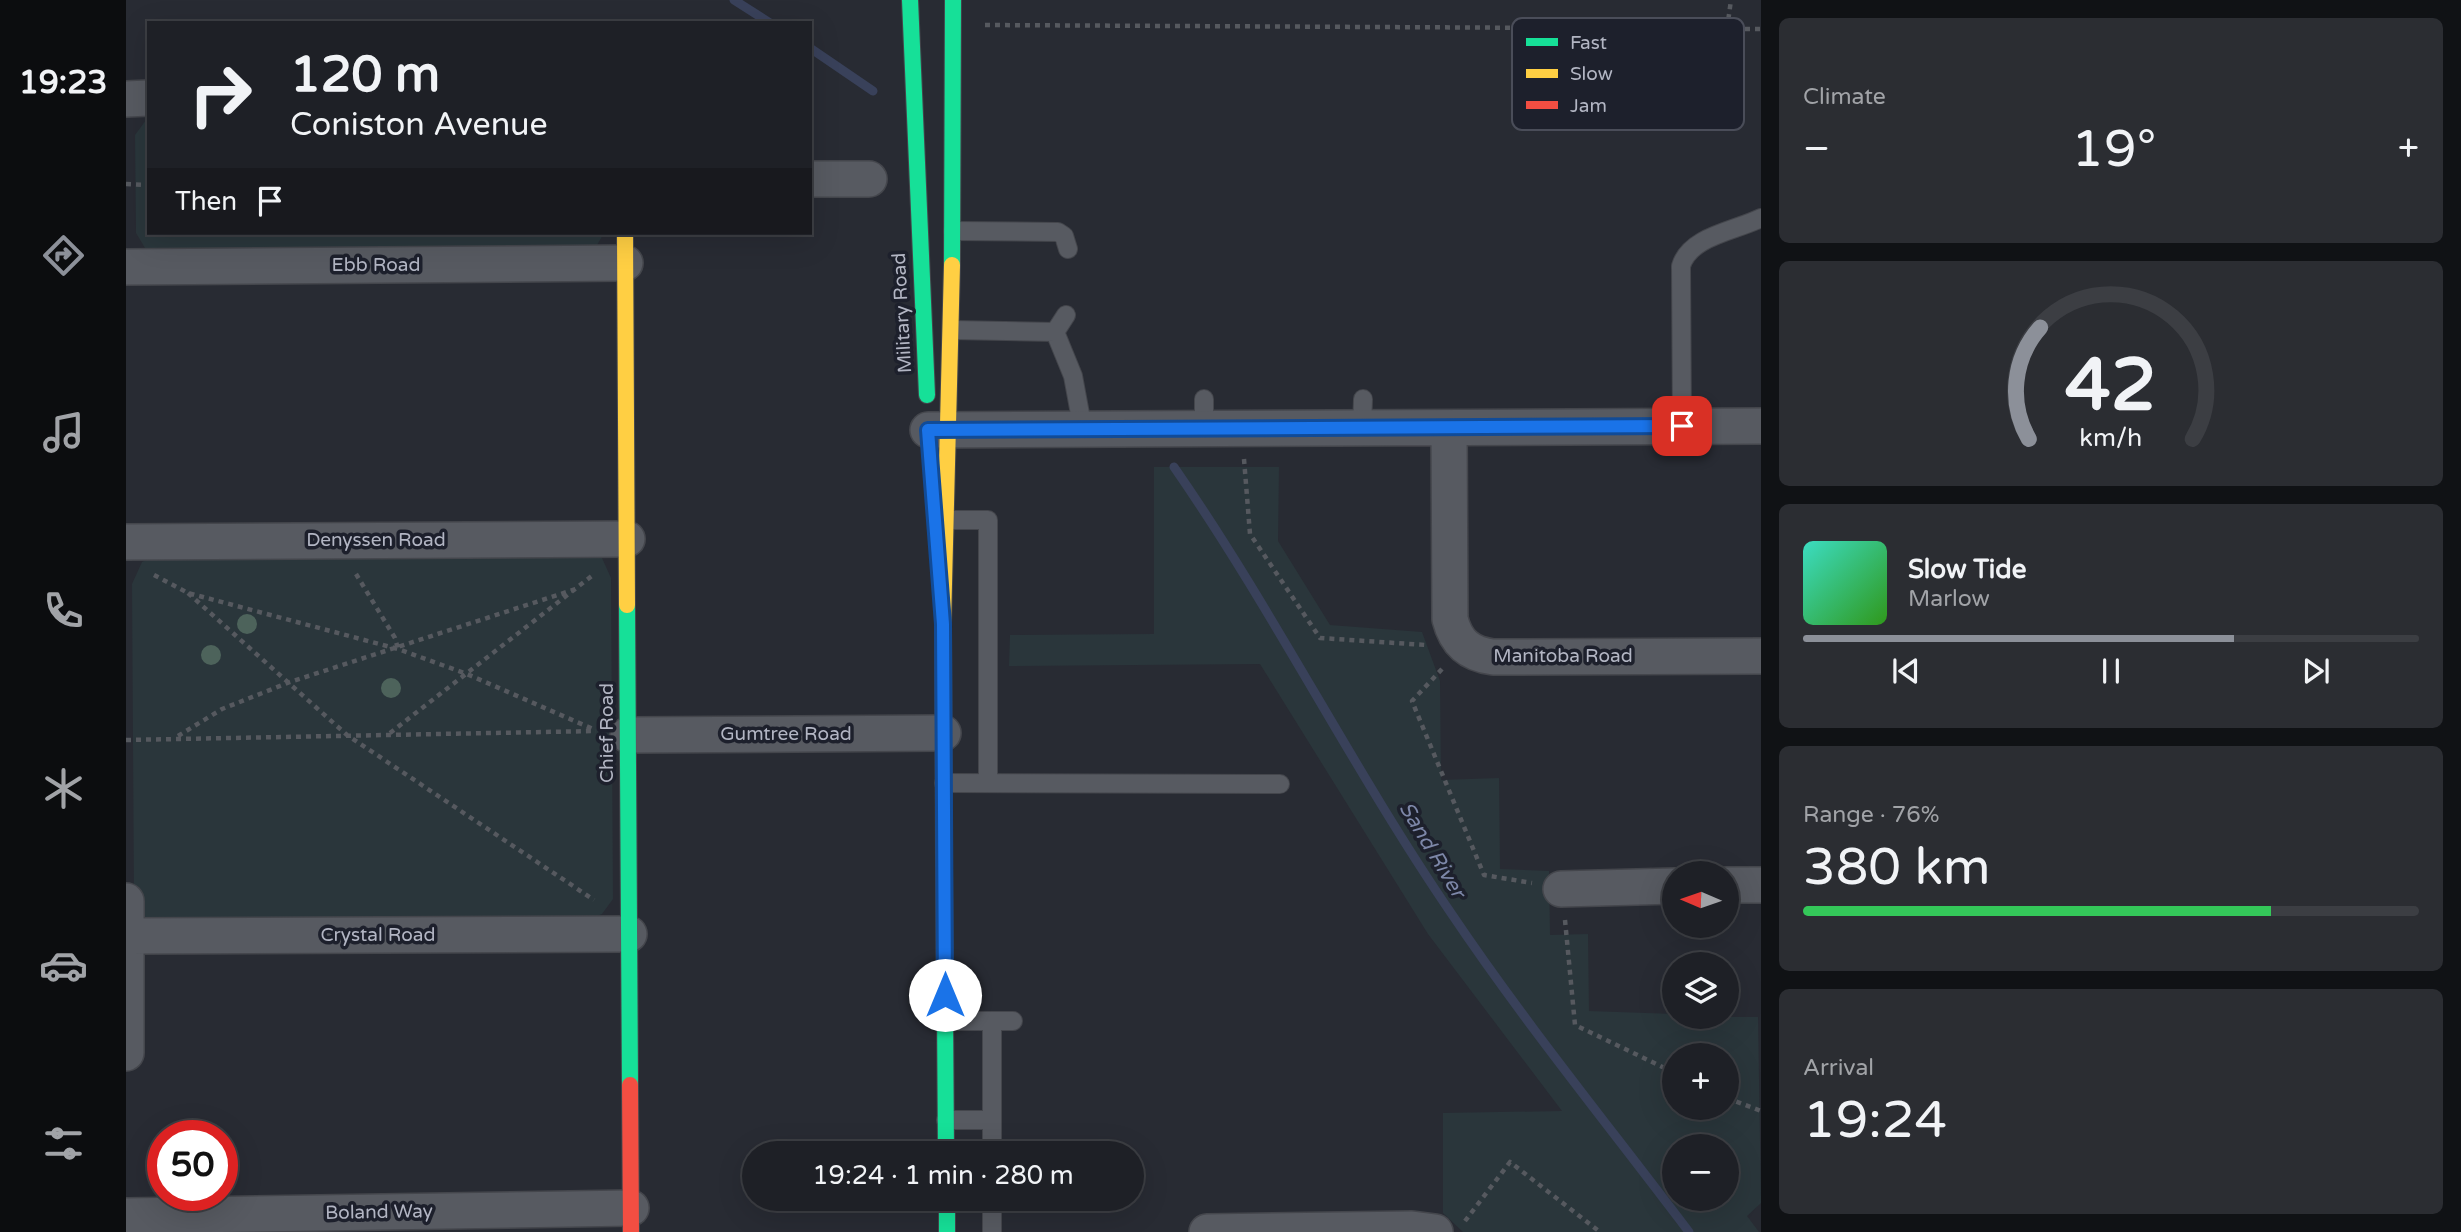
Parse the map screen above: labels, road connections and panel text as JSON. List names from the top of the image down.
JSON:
{
  "streets": {
    "main road": ["Military Road", "Chief Road"],
    "street": [
      "Ebb Road",
      "Denyssen Road",
      "Manitoba Road",
      "Gumtree Road",
      "Crystal Road",
      "Boland Way"
    ]
  },
  "crossings": [
    ["Ebb Road", "Chief Road"],
    ["Military Road", "Gumtree Road"],
    ["Denyssen Road", "Chief Road"],
    ["Chief Road", "Gumtree Road"],
    ["Chief Road", "Crystal Road"],
    ["Chief Road", "Boland Way"]
  ],
  "water": ["Sand River"],
  "legend": ["Fast", "Slow", "Jam"],
  "north": "left",
  "page": {
    "tabs": "19:23",
    "tile": [
      "Climate",
      ["Range · 76%", "380 km"],
      ["Arrival", "19:24"]
    ],
    "turn": ["120 m", "Coniston Avenue"],
    "heat": ["−", "19°", "+"],
    "then": "Then",
    "song": ["Slow Tide", "Marlow"],
    "map_buttons": ["+", "−"],
    "limit": "50",
    "trip": "19:24 · 1 min · 280 m",
    "gauge": ["42", "km/h"]
  }
}
